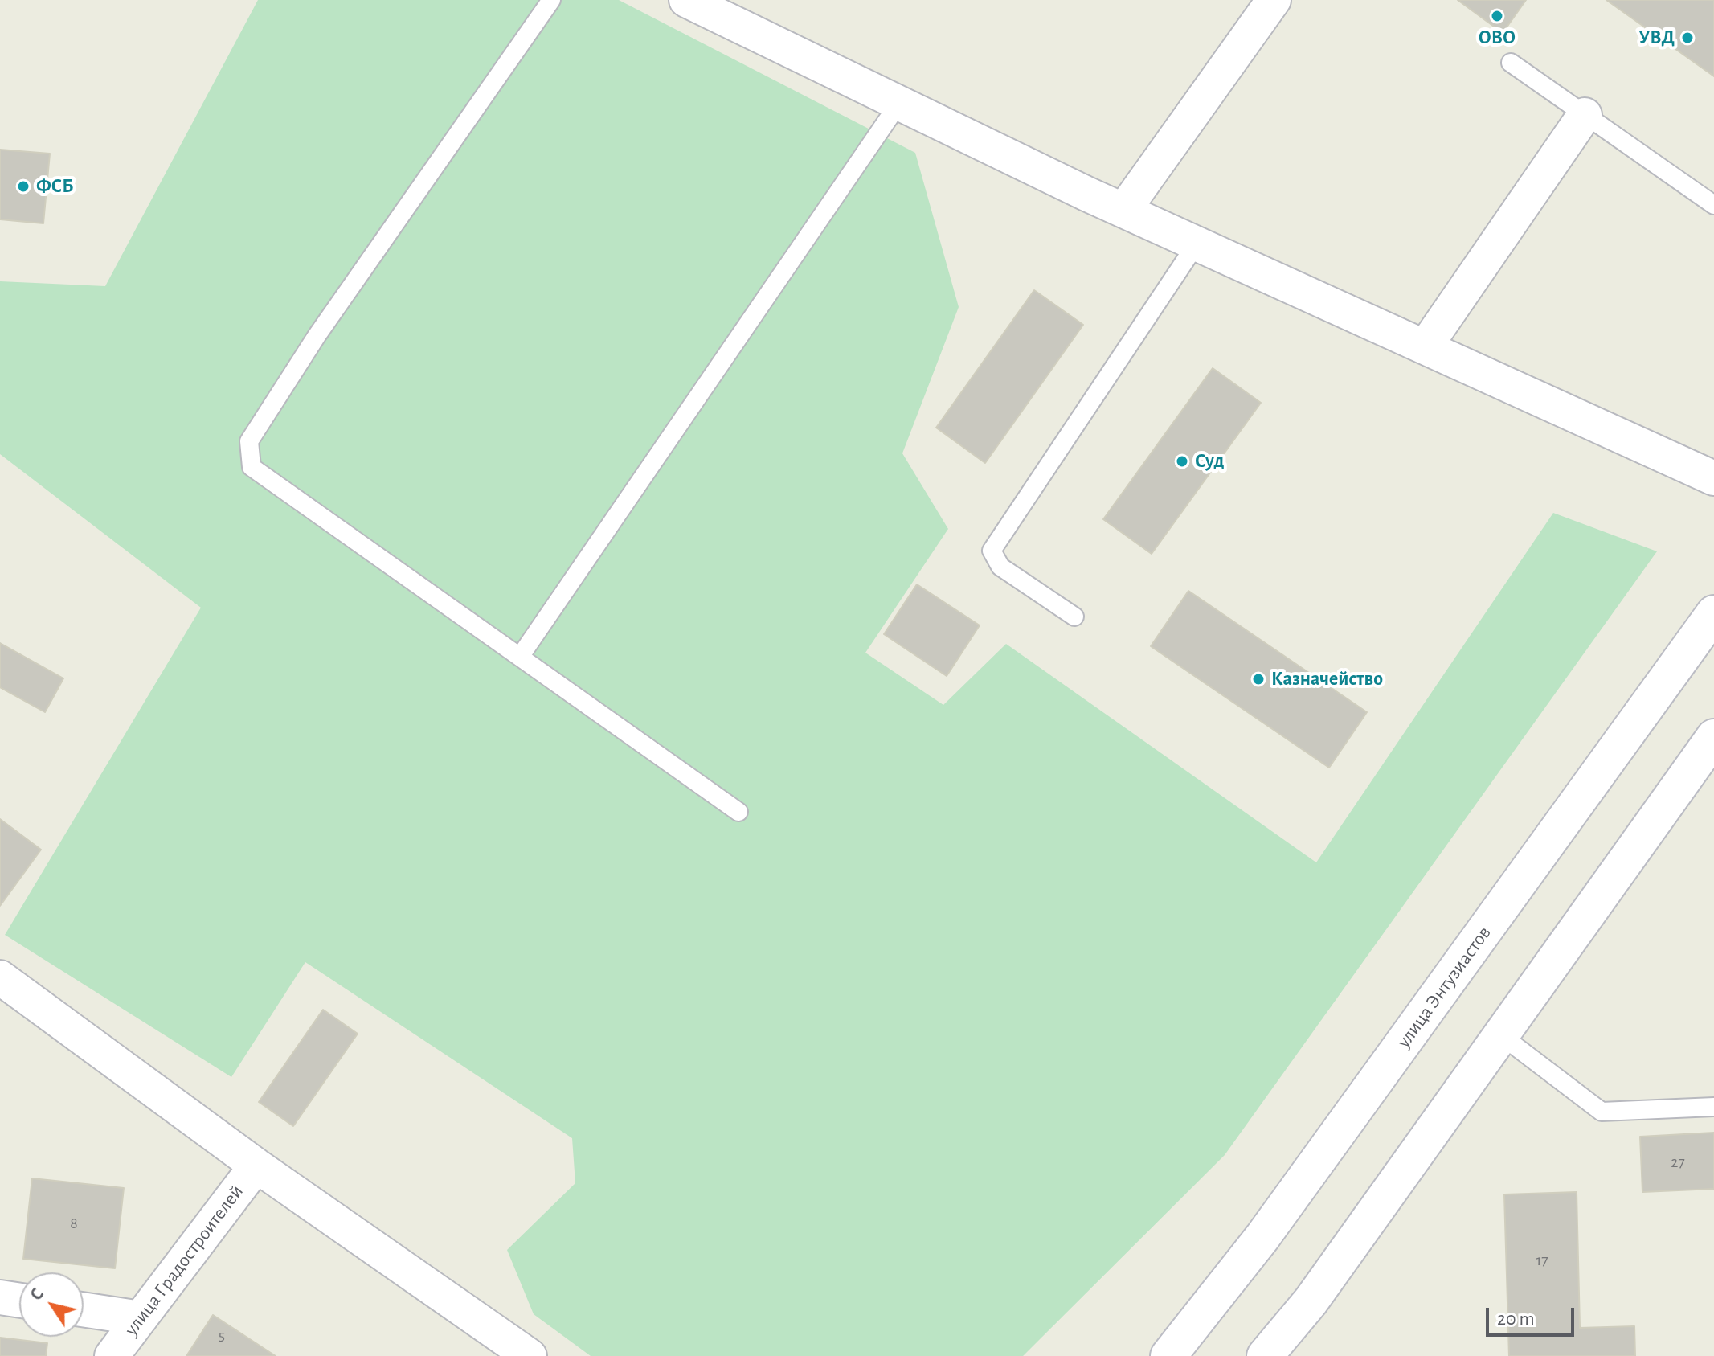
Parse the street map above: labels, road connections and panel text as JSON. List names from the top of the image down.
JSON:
{
  "streets": {
    "street": ["улица Энтузиастов", "улица Градостроителей"]
  },
  "places": [
    "ОВО",
    "УВД",
    "ФСБ",
    "Суд",
    "Казначейство"
  ],
  "house_numbers": [
    "27",
    "8",
    "17",
    "5"
  ],
  "scale_bar": "20 m",
  "north": "top left"
}
